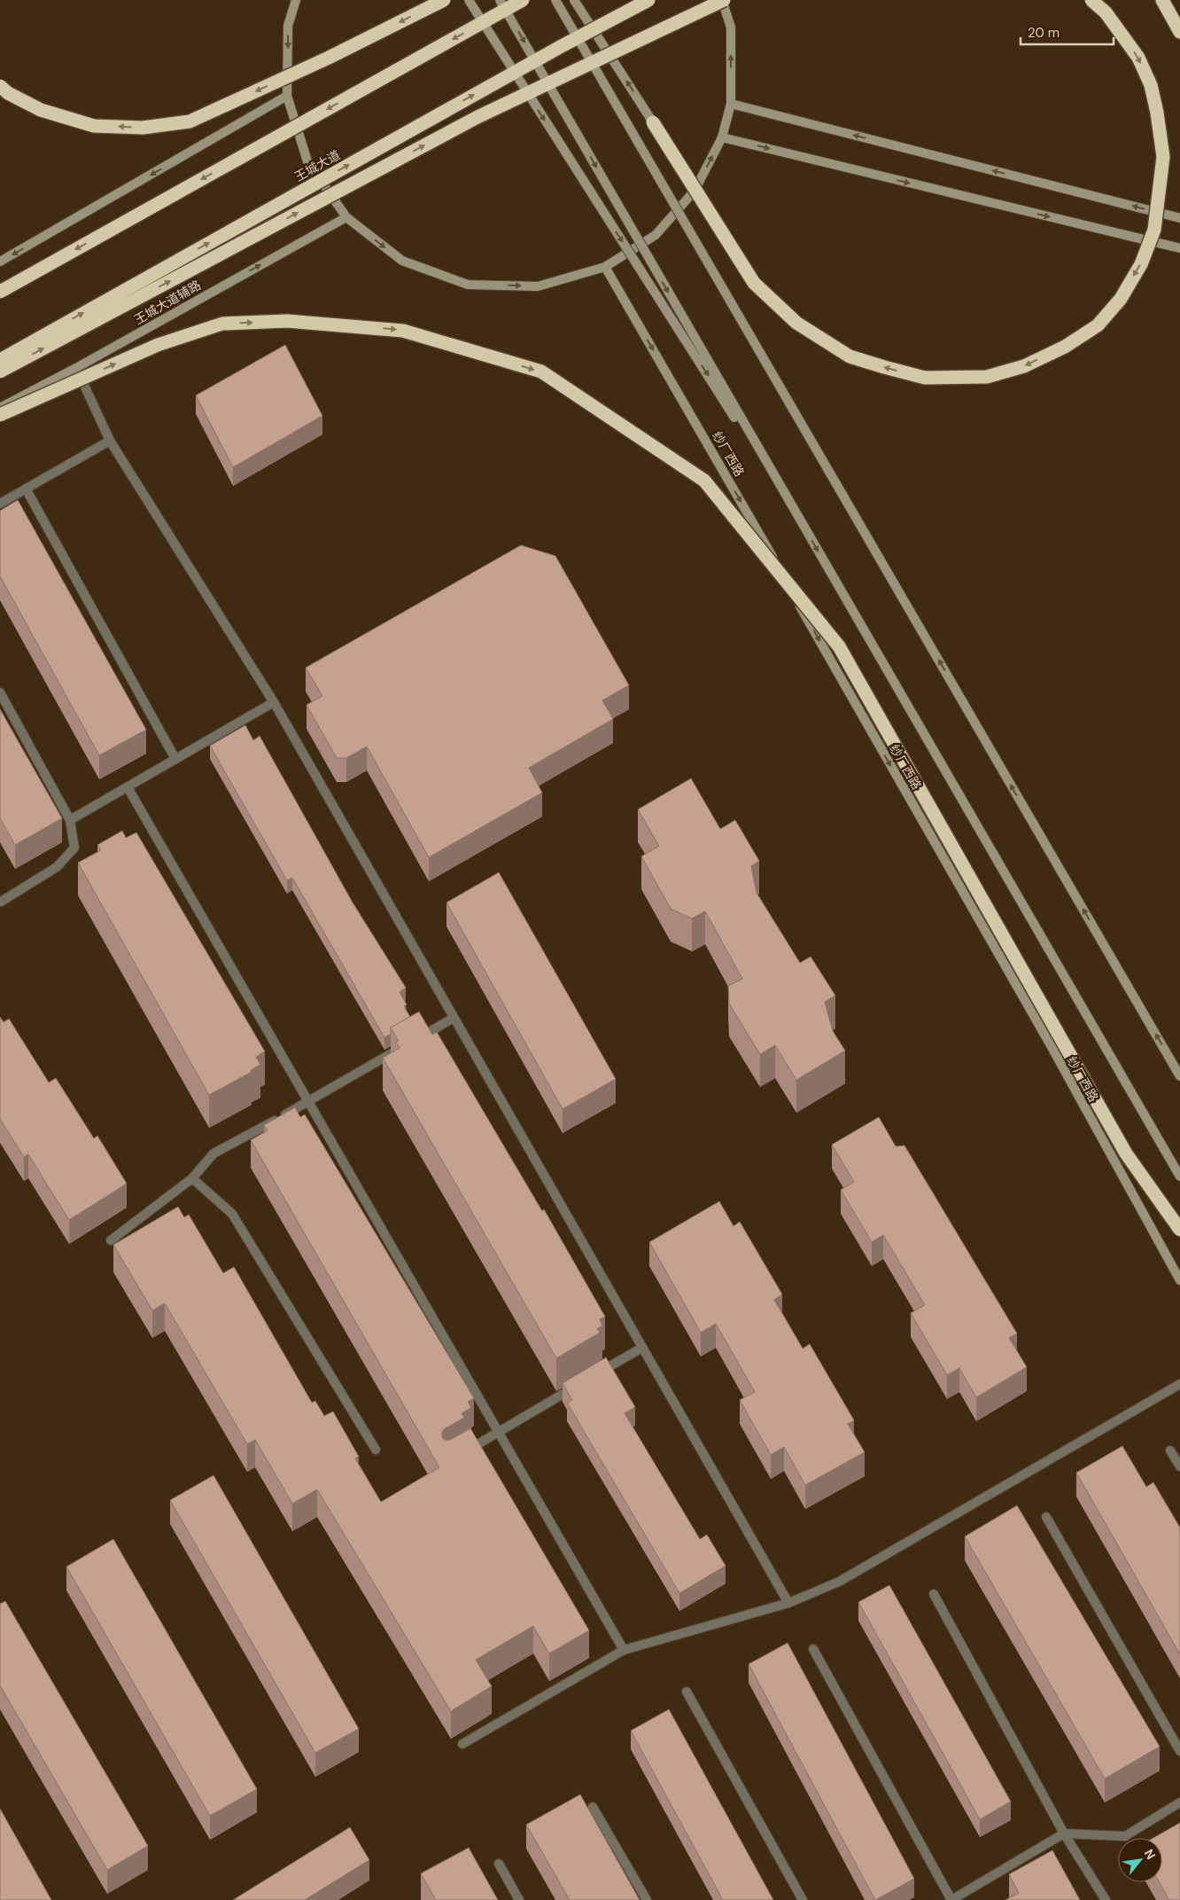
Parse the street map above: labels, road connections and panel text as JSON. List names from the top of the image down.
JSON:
{
  "streets": {
    "highway": ["王城大道"],
    "main road": ["王城大道辅路", "纱厂西路"]
  },
  "one_way": ["王城大道辅路"],
  "scale_bar": "20 m",
  "north": "top right"
}
